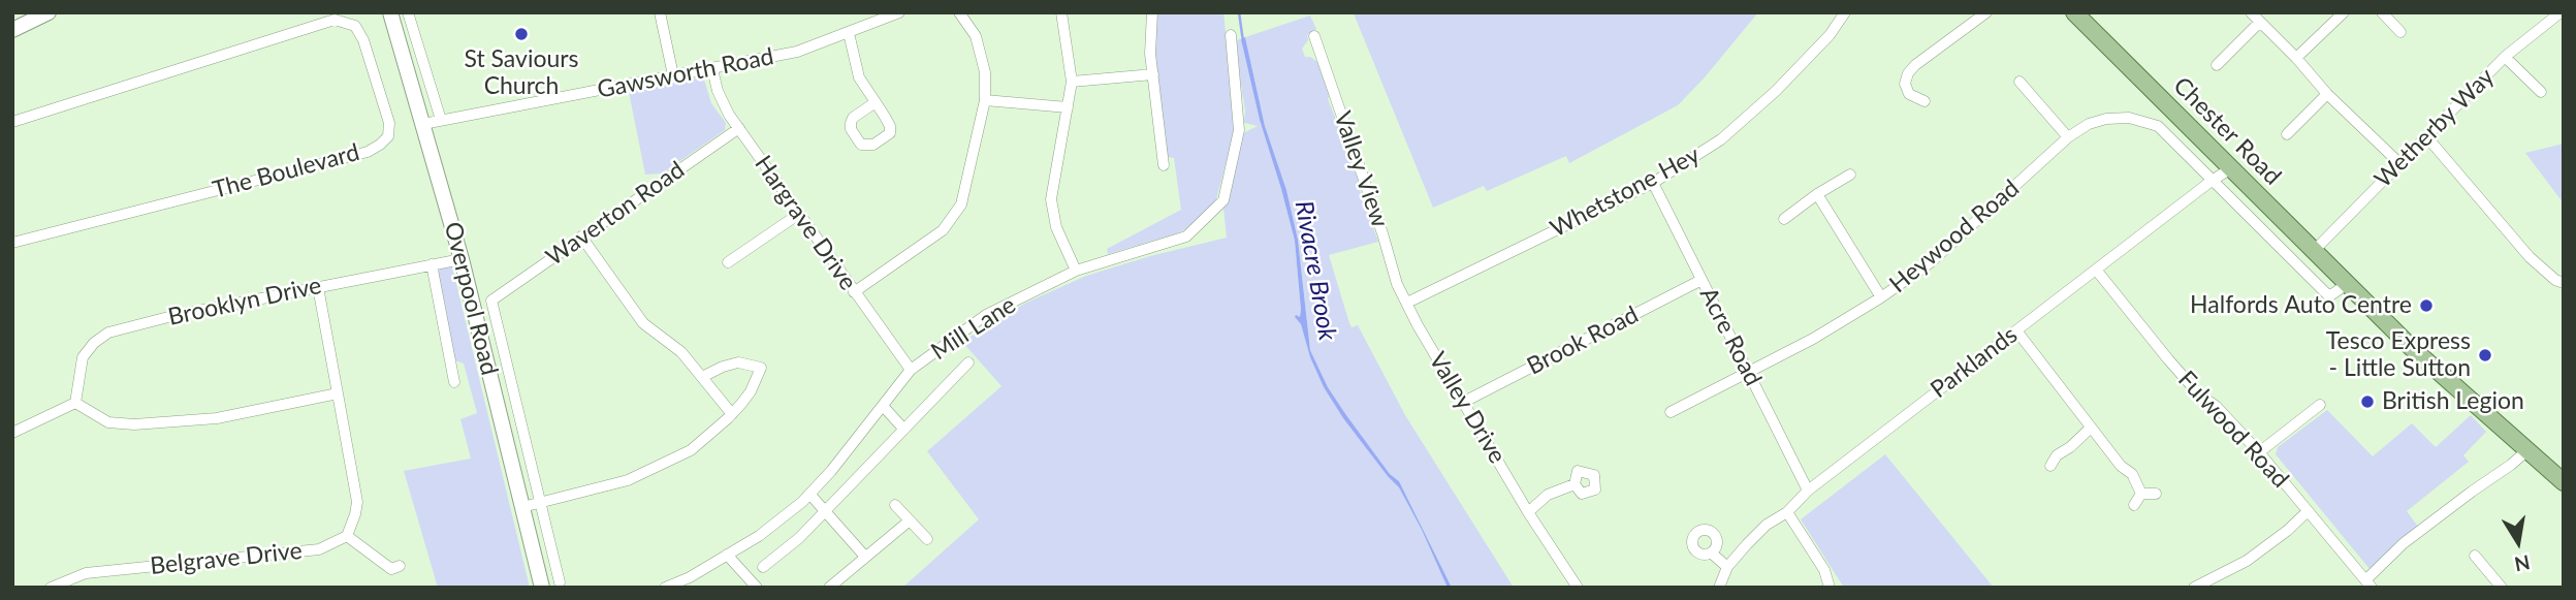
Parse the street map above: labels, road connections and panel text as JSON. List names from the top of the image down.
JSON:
{
  "streets": {
    "main road": ["Chester Road", "Overpool Road"],
    "street": [
      "Gawsworth Road",
      "Wetherby Way",
      "Valley View",
      "The Boulevard",
      "Whetstone Hey",
      "Waverton Road",
      "Hargrave Drive",
      "Heywood Road",
      "Brooklyn Drive",
      "Mill Lane",
      "Acre Road",
      "Brook Road",
      "Parklands",
      "Valley Drive",
      "Fulwood Road",
      "Belgrave Drive"
    ]
  },
  "crossings": [
    ["Gawsworth Road", "Hargrave Drive"],
    ["Gawsworth Road", "Overpool Road"],
    ["Wetherby Way", "Chester Road"],
    ["Chester Road", "Heywood Road"],
    ["Chester Road", "Parklands"],
    ["Valley View", "Whetstone Hey"],
    ["Valley View", "Valley Drive"],
    ["Whetstone Hey", "Acre Road"],
    ["Whetstone Hey", "Valley Drive"],
    ["Waverton Road", "Hargrave Drive"],
    ["Waverton Road", "Overpool Road"],
    ["Hargrave Drive", "Mill Lane"],
    ["Heywood Road", "Acre Road"],
    ["Overpool Road", "Brooklyn Drive"],
    ["Acre Road", "Brook Road"],
    ["Acre Road", "Parklands"],
    ["Brook Road", "Valley Drive"],
    ["Parklands", "Fulwood Road"]
  ],
  "water": ["Rivacre Brook"],
  "places": [
    "St Saviours Church",
    "Halfords Auto Centre",
    "Tesco Express - Little Sutton",
    "British Legion"
  ],
  "north": "bottom"
}
